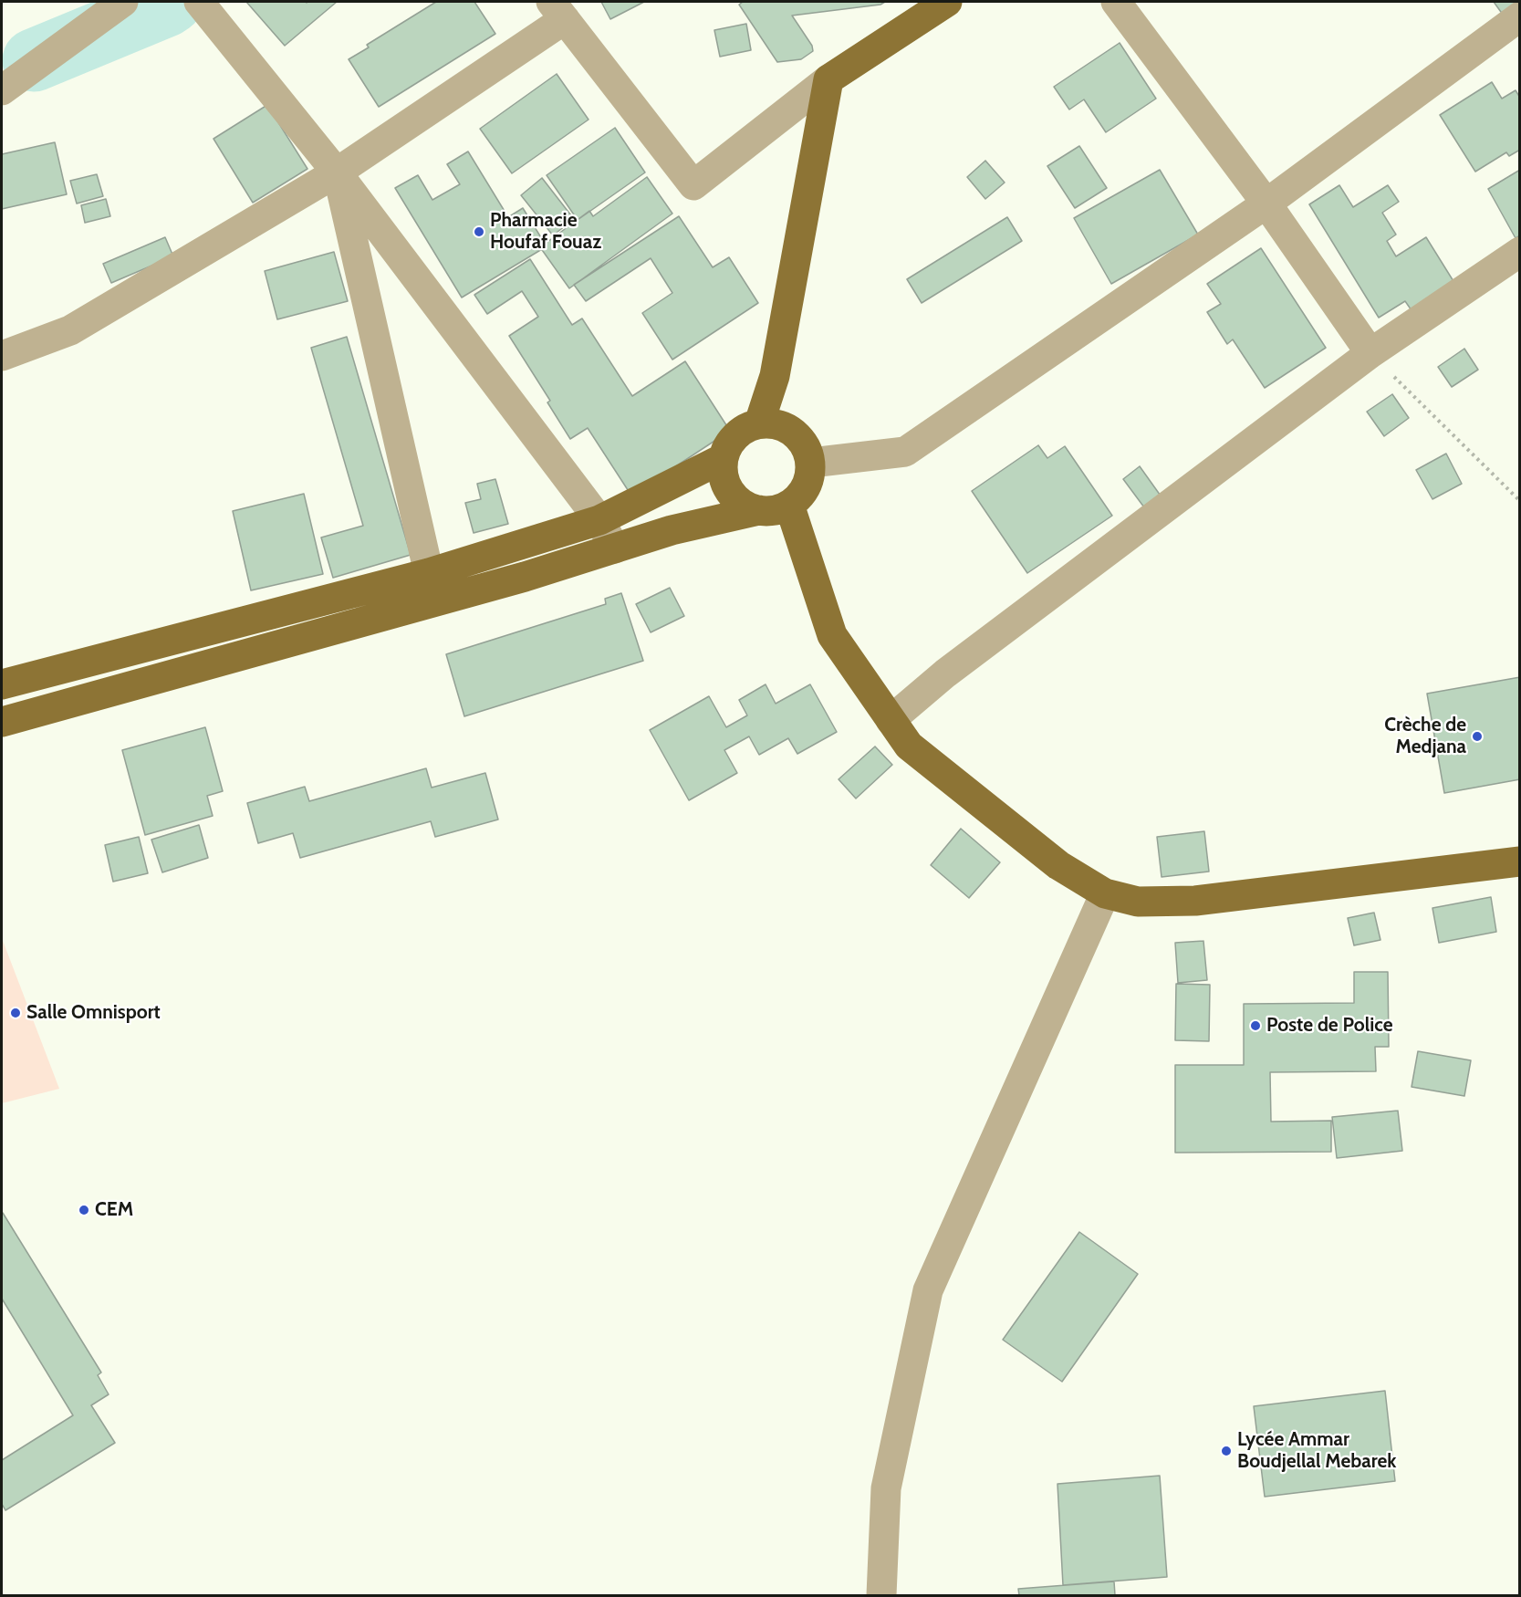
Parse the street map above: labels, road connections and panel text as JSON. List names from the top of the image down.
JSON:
{
  "places": [
    "Pharmacie Houfaf Fouaz",
    "Crèche de Medjana",
    "Salle Omnisport",
    "Poste de Police",
    "CEM",
    "Lycée Ammar Boudjellal Mebarek"
  ]
}
